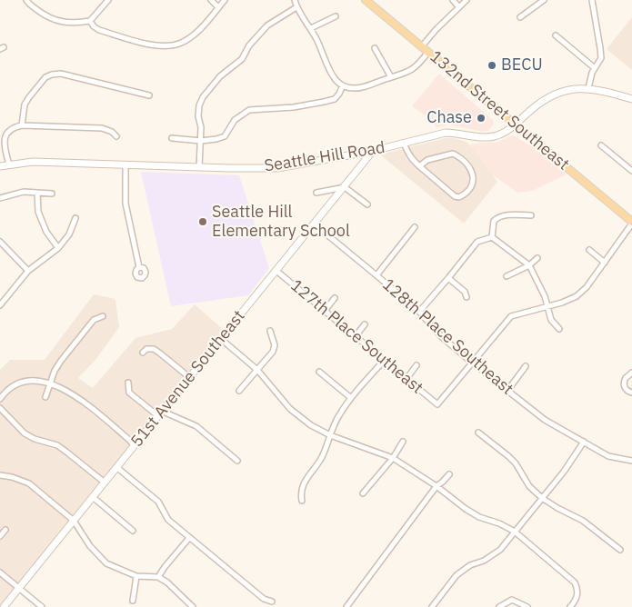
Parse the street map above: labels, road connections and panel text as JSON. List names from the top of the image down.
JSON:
{
  "streets": {
    "main road": ["132nd Street Southeast", "Seattle Hill Road", "51st Avenue Southeast"],
    "street": ["127th Place Southeast", "128th Place Southeast"]
  },
  "crossings": [
    ["132nd Street Southeast", "Seattle Hill Road"],
    ["Seattle Hill Road", "51st Avenue Southeast"],
    ["127th Place Southeast", "128th Place Southeast"],
    ["127th Place Southeast", "51st Avenue Southeast"],
    ["128th Place Southeast", "51st Avenue Southeast"]
  ],
  "places": ["BECU", "Chase", "Seattle Hill Elementary School"]
}
